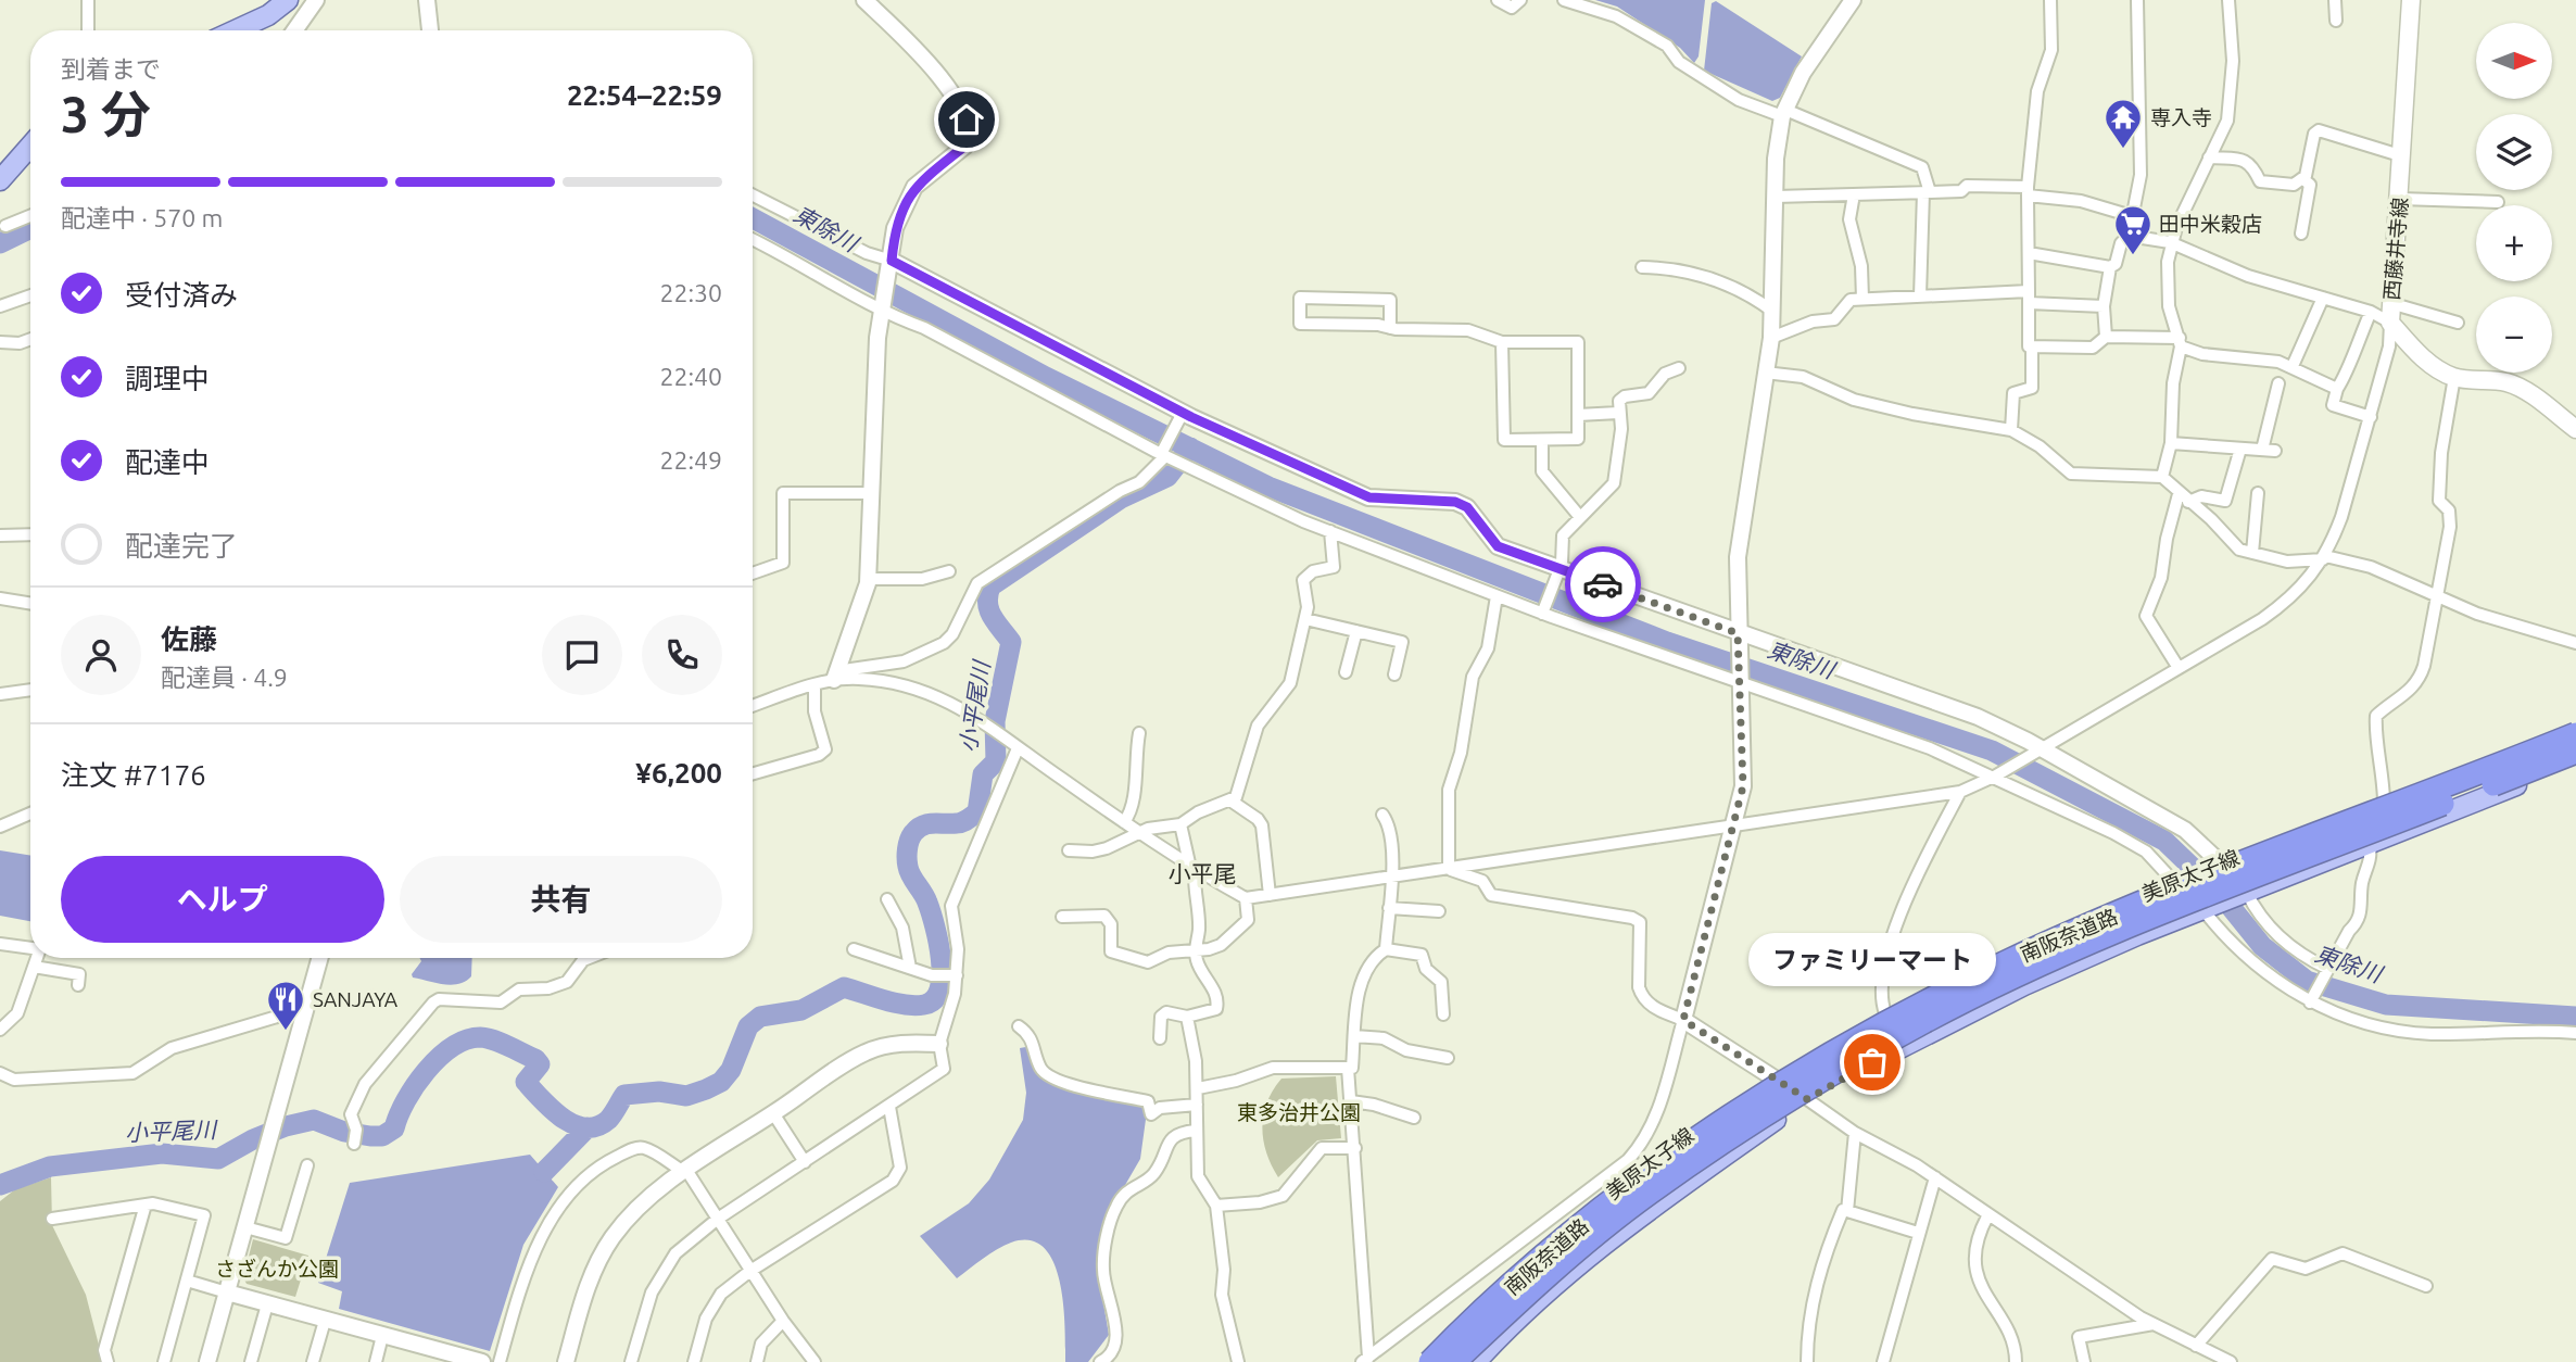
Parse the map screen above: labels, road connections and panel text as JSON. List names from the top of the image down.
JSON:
{
  "streets": {
    "highway": ["南阪奈道路"],
    "main road": ["西藤井寺線", "美原太子線"]
  },
  "crossings": [
    ["美原太子線", "南阪奈道路"]
  ],
  "districts": ["小平尾"],
  "water": ["東除川", "小平尾川"],
  "parks": ["東多治井公園", "さざんか公園"],
  "places": {
    "temple": ["専入寺"],
    "supermarket": ["田中米穀店"],
    "restaurant": ["SANJAYA"],
    "other": ["ファミリーマート"]
  },
  "north": "right",
  "page": {
    "map_buttons": ["+", "−"],
    "heading": ["3 分", "到着まで", "22:54–22:59"],
    "panel": [
      "佐藤",
      "配達員 · 4.9",
      "注文 #7176",
      "¥6,200"
    ],
    "bar": "配達中 · 570 m",
    "list": [
      ["受付済み", "22:30"],
      ["調理中", "22:40"],
      ["配達中", "22:49"],
      "配達完了"
    ],
    "buttons": ["ヘルプ", "共有"],
    "bubble": "ファミリーマート"
  }
}
